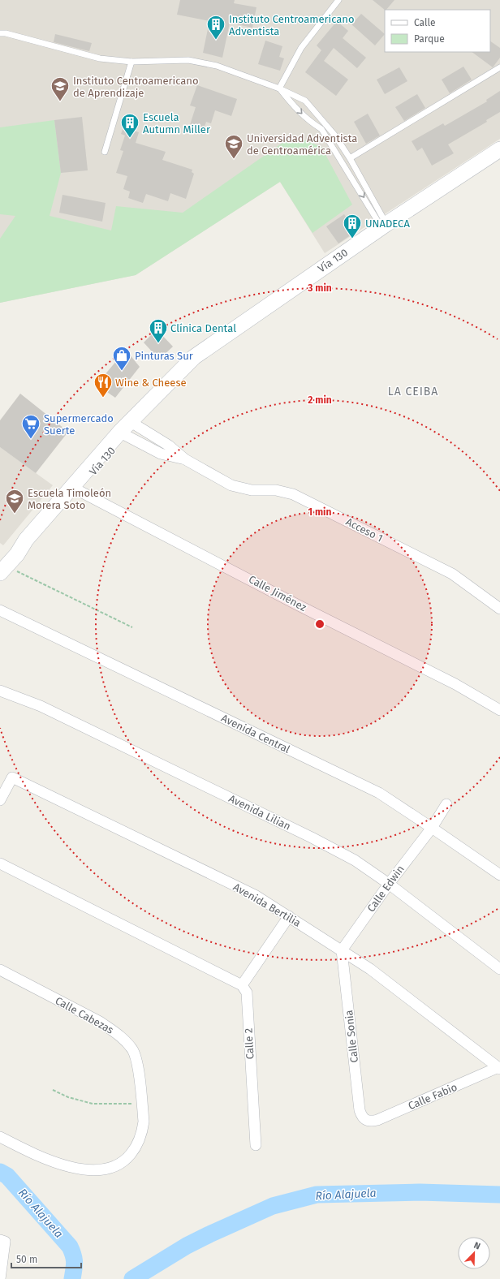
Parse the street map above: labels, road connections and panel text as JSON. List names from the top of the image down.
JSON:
{
  "streets": {
    "main road": ["Vía 130"],
    "street": [
      "Acceso 1",
      "Calle Jiménez",
      "Avenida Central",
      "Avenida Lilian",
      "Calle Edwin",
      "Avenida Bertilia",
      "Calle Cabezas",
      "Calle Sonia",
      "Calle 2",
      "Calle Fabio"
    ]
  },
  "crossings": [
    ["Vía 130", "Acceso 1"],
    ["Vía 130", "Calle Jiménez"],
    ["Avenida Central", "Calle Edwin"],
    ["Avenida Lilian", "Calle Edwin"],
    ["Calle Edwin", "Avenida Bertilia"],
    ["Calle Edwin", "Calle Sonia"],
    ["Avenida Bertilia", "Calle Sonia"],
    ["Avenida Bertilia", "Calle Fabio"],
    ["Calle Sonia", "Calle Fabio"]
  ],
  "districts": ["LA CEIBA"],
  "water": ["Río Alajuela"],
  "places": {
    "building": [
      "Instituto Centroamericano Adventista",
      "Escuela Autumn Miller",
      "UNADECA",
      "Clínica Dental"
    ],
    "school or university": ["Instituto Centroamericano de Aprendizaje", "Universidad Adventista de Centroamérica", "Escuela Timoleón Morera Soto"],
    "shop": ["Pinturas Sur"],
    "restaurant": ["Wine & Cheese"],
    "supermarket": ["Supermercado Suerte"]
  },
  "legend": ["Calle", "Parque"],
  "scale_bar": "50 m",
  "north": "top right",
  "rings": ["3 min", "2 min", "1 min"]
}
